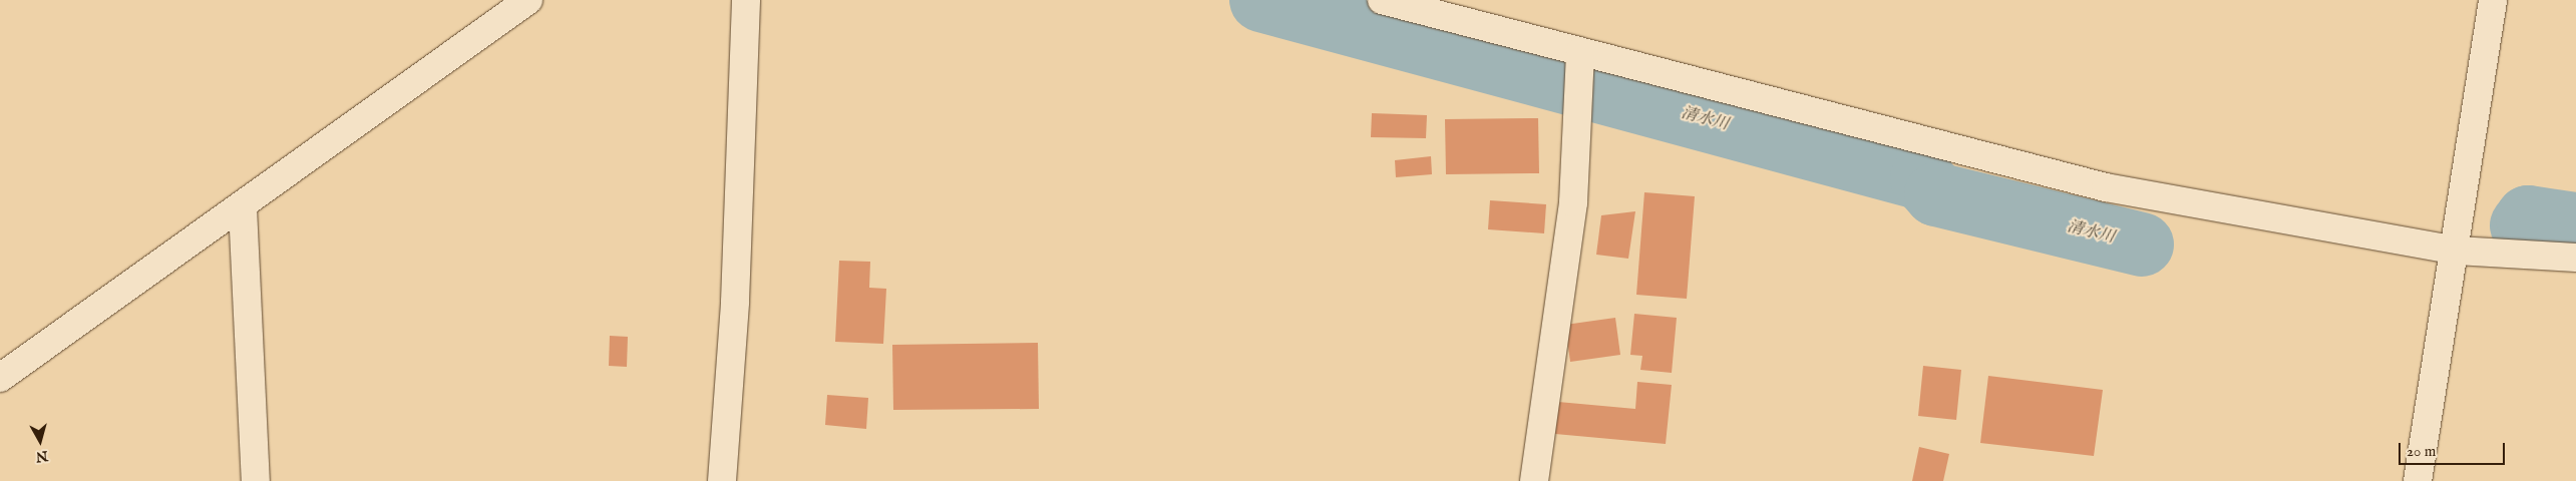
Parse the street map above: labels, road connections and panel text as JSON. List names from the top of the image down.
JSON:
{
  "water": ["清水川"],
  "scale_bar": "20 m",
  "north": "bottom"
}
